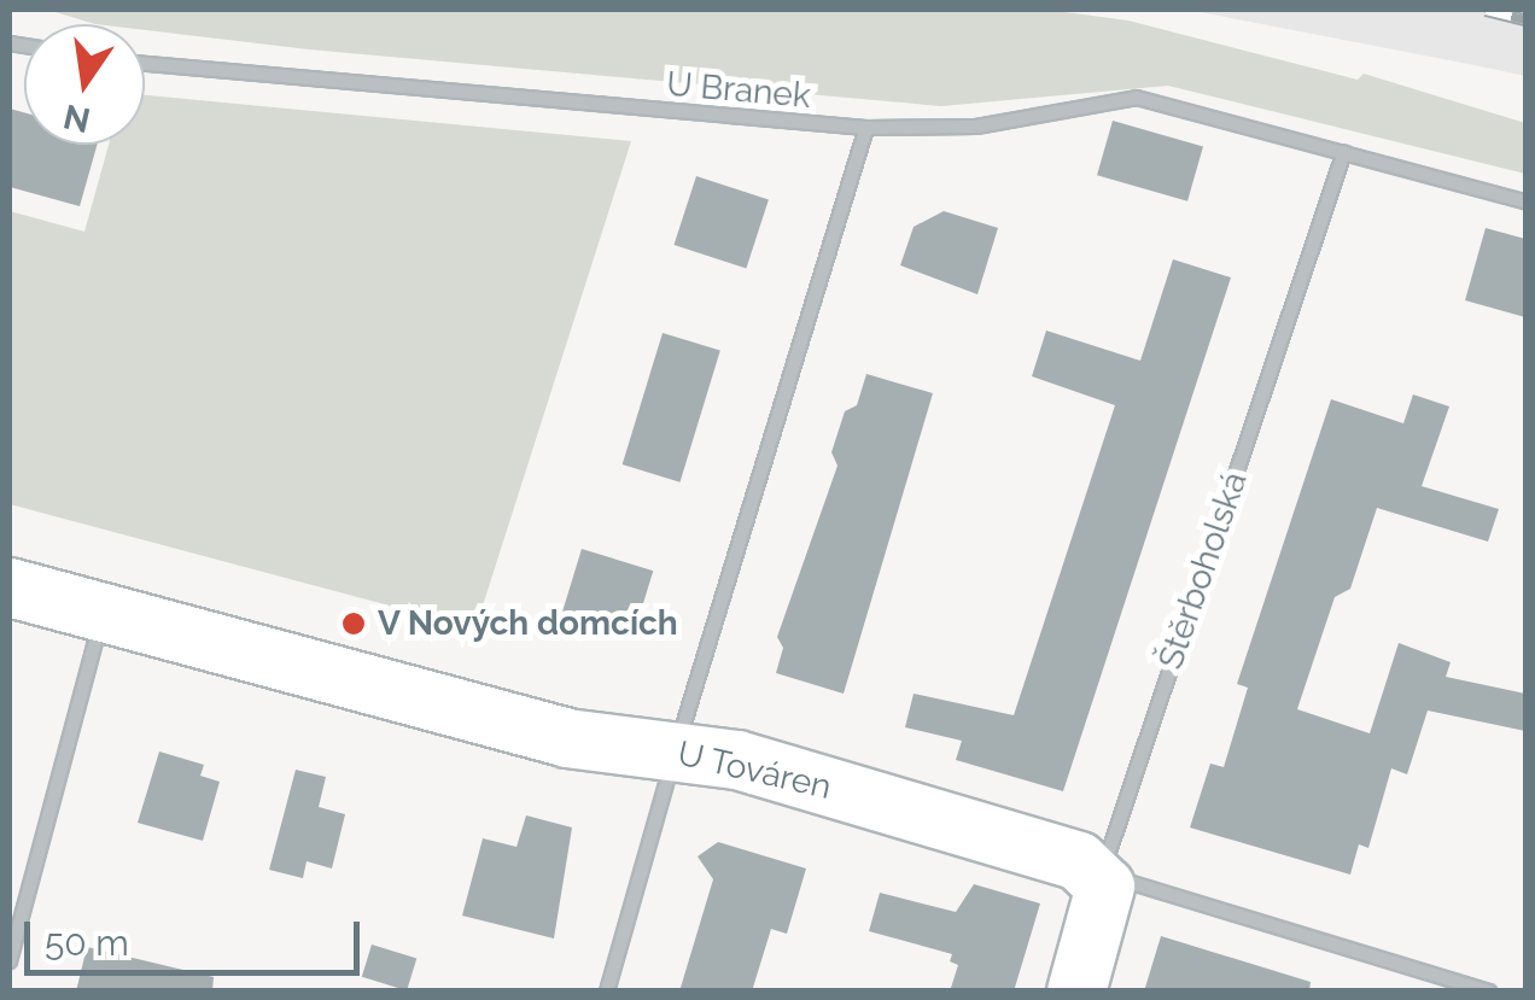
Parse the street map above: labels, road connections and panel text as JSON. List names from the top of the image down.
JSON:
{
  "streets": {
    "street": ["U Branek", "Štěrboholská", "U Továren"]
  },
  "crossings": [
    ["U Branek", "Štěrboholská"],
    ["Štěrboholská", "U Továren"]
  ],
  "places": ["V Nových domcích"],
  "scale_bar": "50 m",
  "north": "bottom"
}
